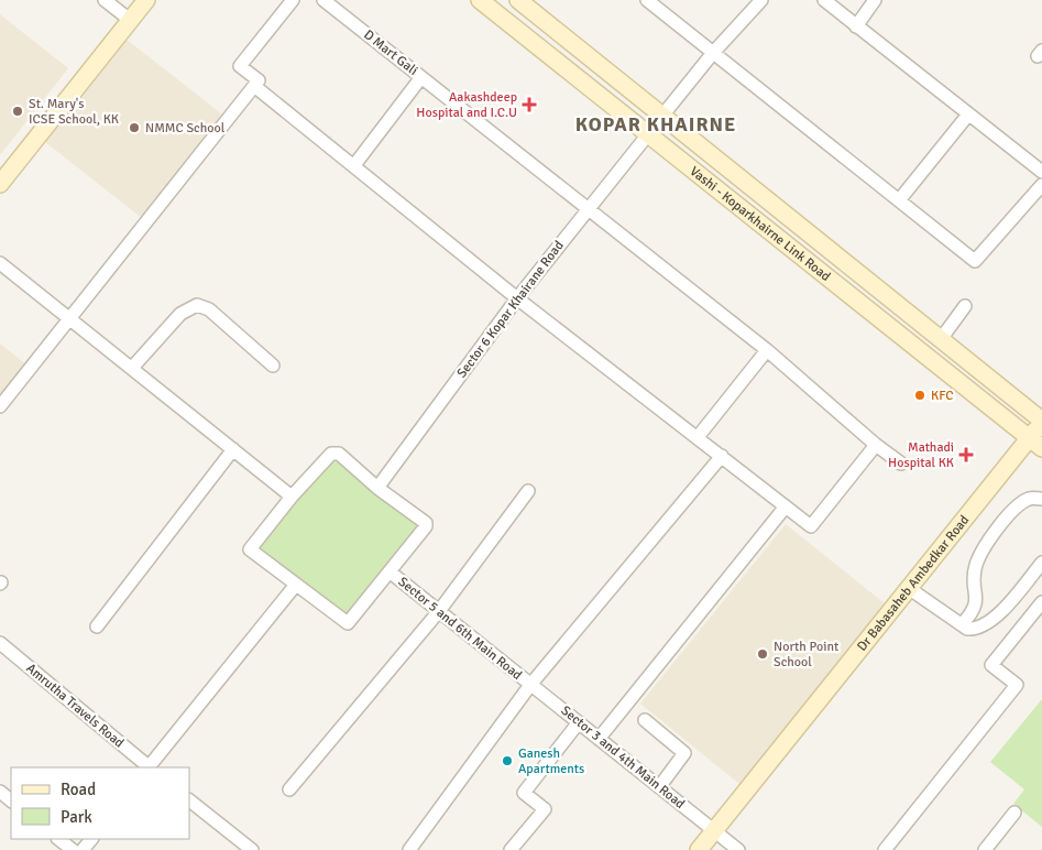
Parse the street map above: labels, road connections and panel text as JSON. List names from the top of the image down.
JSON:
{
  "streets": {
    "main road": ["Vashi - Koparkhairne Link Road", "Dr Babasaheb Ambedkar Road"],
    "street": [
      "D Mart Gali",
      "Sector 6 Kopar Khairane Road",
      "Sector 5 and 6th Main Road",
      "Amrutha Travels Road",
      "Sector 3 and 4th Main Road"
    ]
  },
  "crossings": [
    ["D Mart Gali", "Sector 6 Kopar Khairane Road"],
    ["Vashi - Koparkhairne Link Road", "Sector 6 Kopar Khairane Road"],
    ["Vashi - Koparkhairne Link Road", "Dr Babasaheb Ambedkar Road"],
    ["Dr Babasaheb Ambedkar Road", "Sector 3 and 4th Main Road"],
    ["Sector 5 and 6th Main Road", "Sector 3 and 4th Main Road"]
  ],
  "districts": ["KOPAR KHAIRNE"],
  "places": {
    "health": ["Aakashdeep Hospital and I.C.U", "Mathadi Hospital KK"],
    "other": [
      "St. Mary's ICSE School, KK",
      "NMMC School",
      "KFC",
      "North Point School",
      "Ganesh Apartments"
    ]
  },
  "legend": ["Road", "Park"]
}
